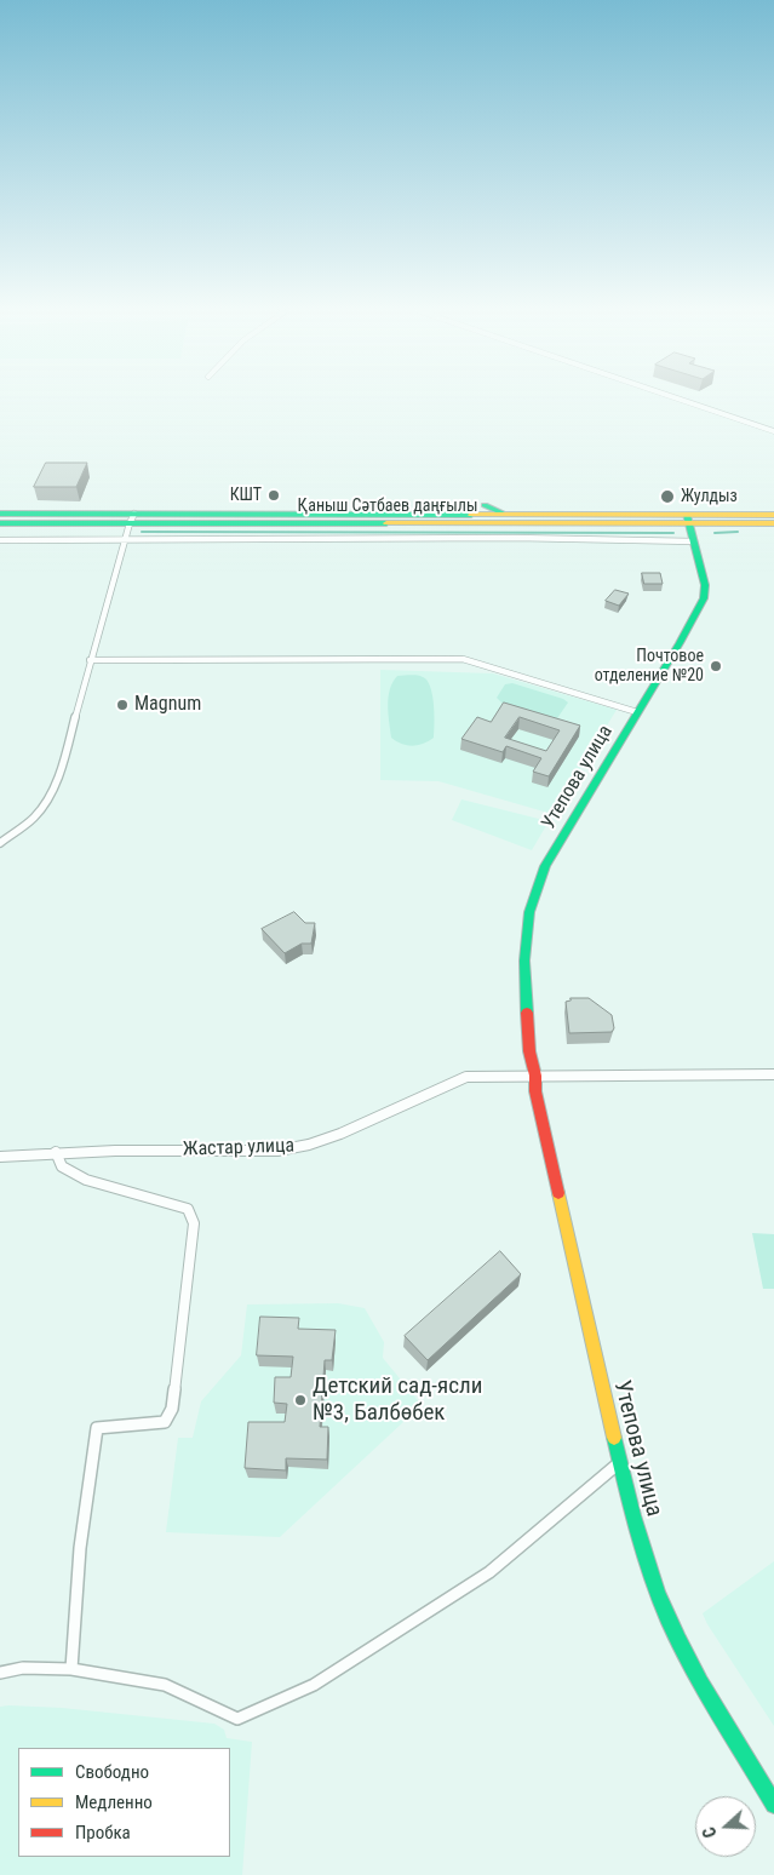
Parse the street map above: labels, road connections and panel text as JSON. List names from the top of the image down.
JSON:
{
  "streets": {
    "main road": ["Қаныш Сәтбаев даңғылы", "Утепова улица"],
    "street": ["Жастар улица"]
  },
  "crossings": [
    ["Қаныш Сәтбаев даңғылы", "Утепова улица"],
    ["Утепова улица", "Жастар улица"]
  ],
  "places": [
    "КШТ",
    "Жулдыз",
    "Почтовое отделение №20",
    "Magnum",
    "Детский сад-ясли №3, Балбөбек"
  ],
  "legend": ["Свободно", "Медленно", "Пробка"],
  "north": "left"
}
